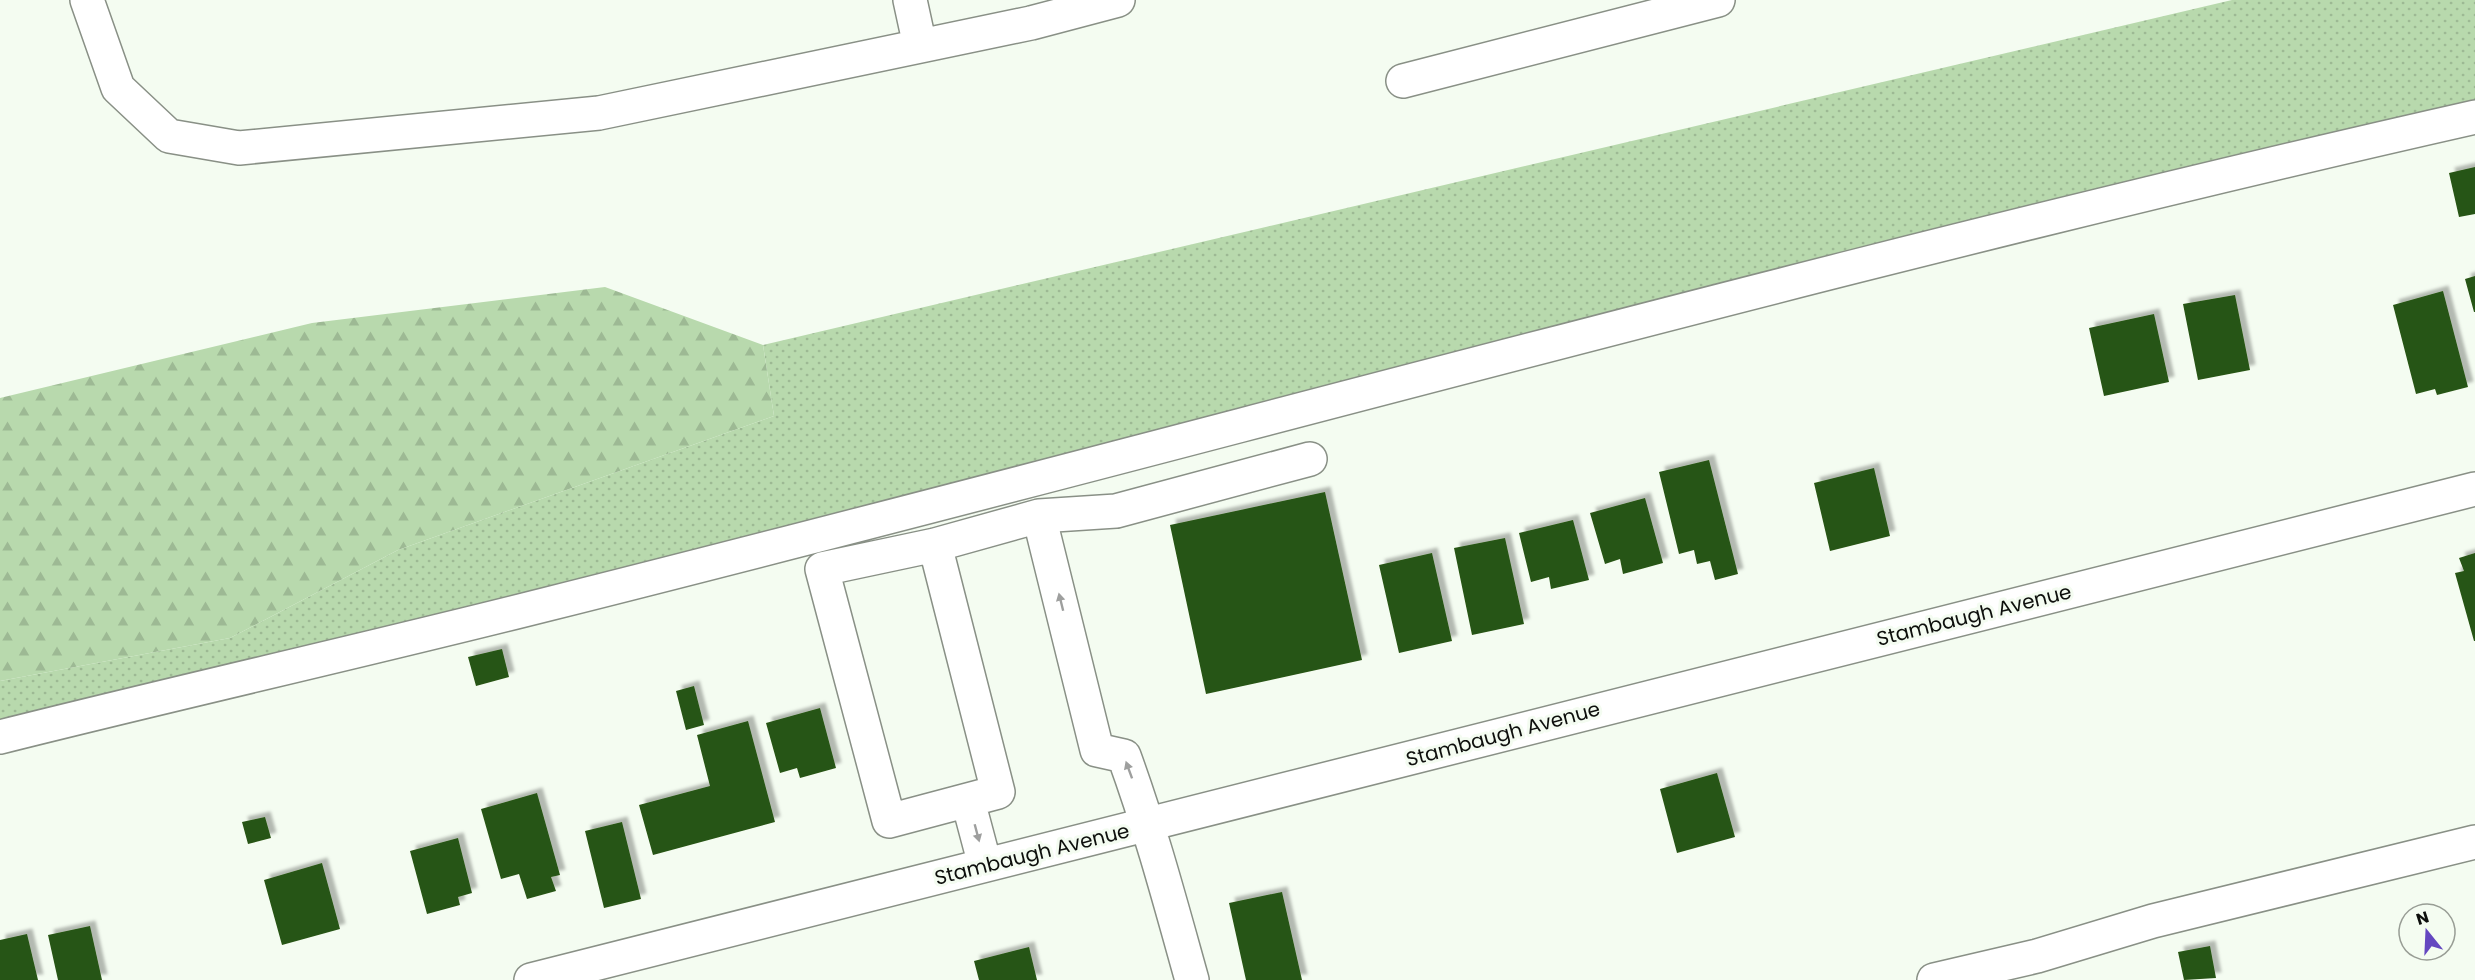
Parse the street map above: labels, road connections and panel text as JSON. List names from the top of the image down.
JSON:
{
  "streets": {
    "street": ["Stambaugh Avenue"]
  },
  "north": "top"
}
